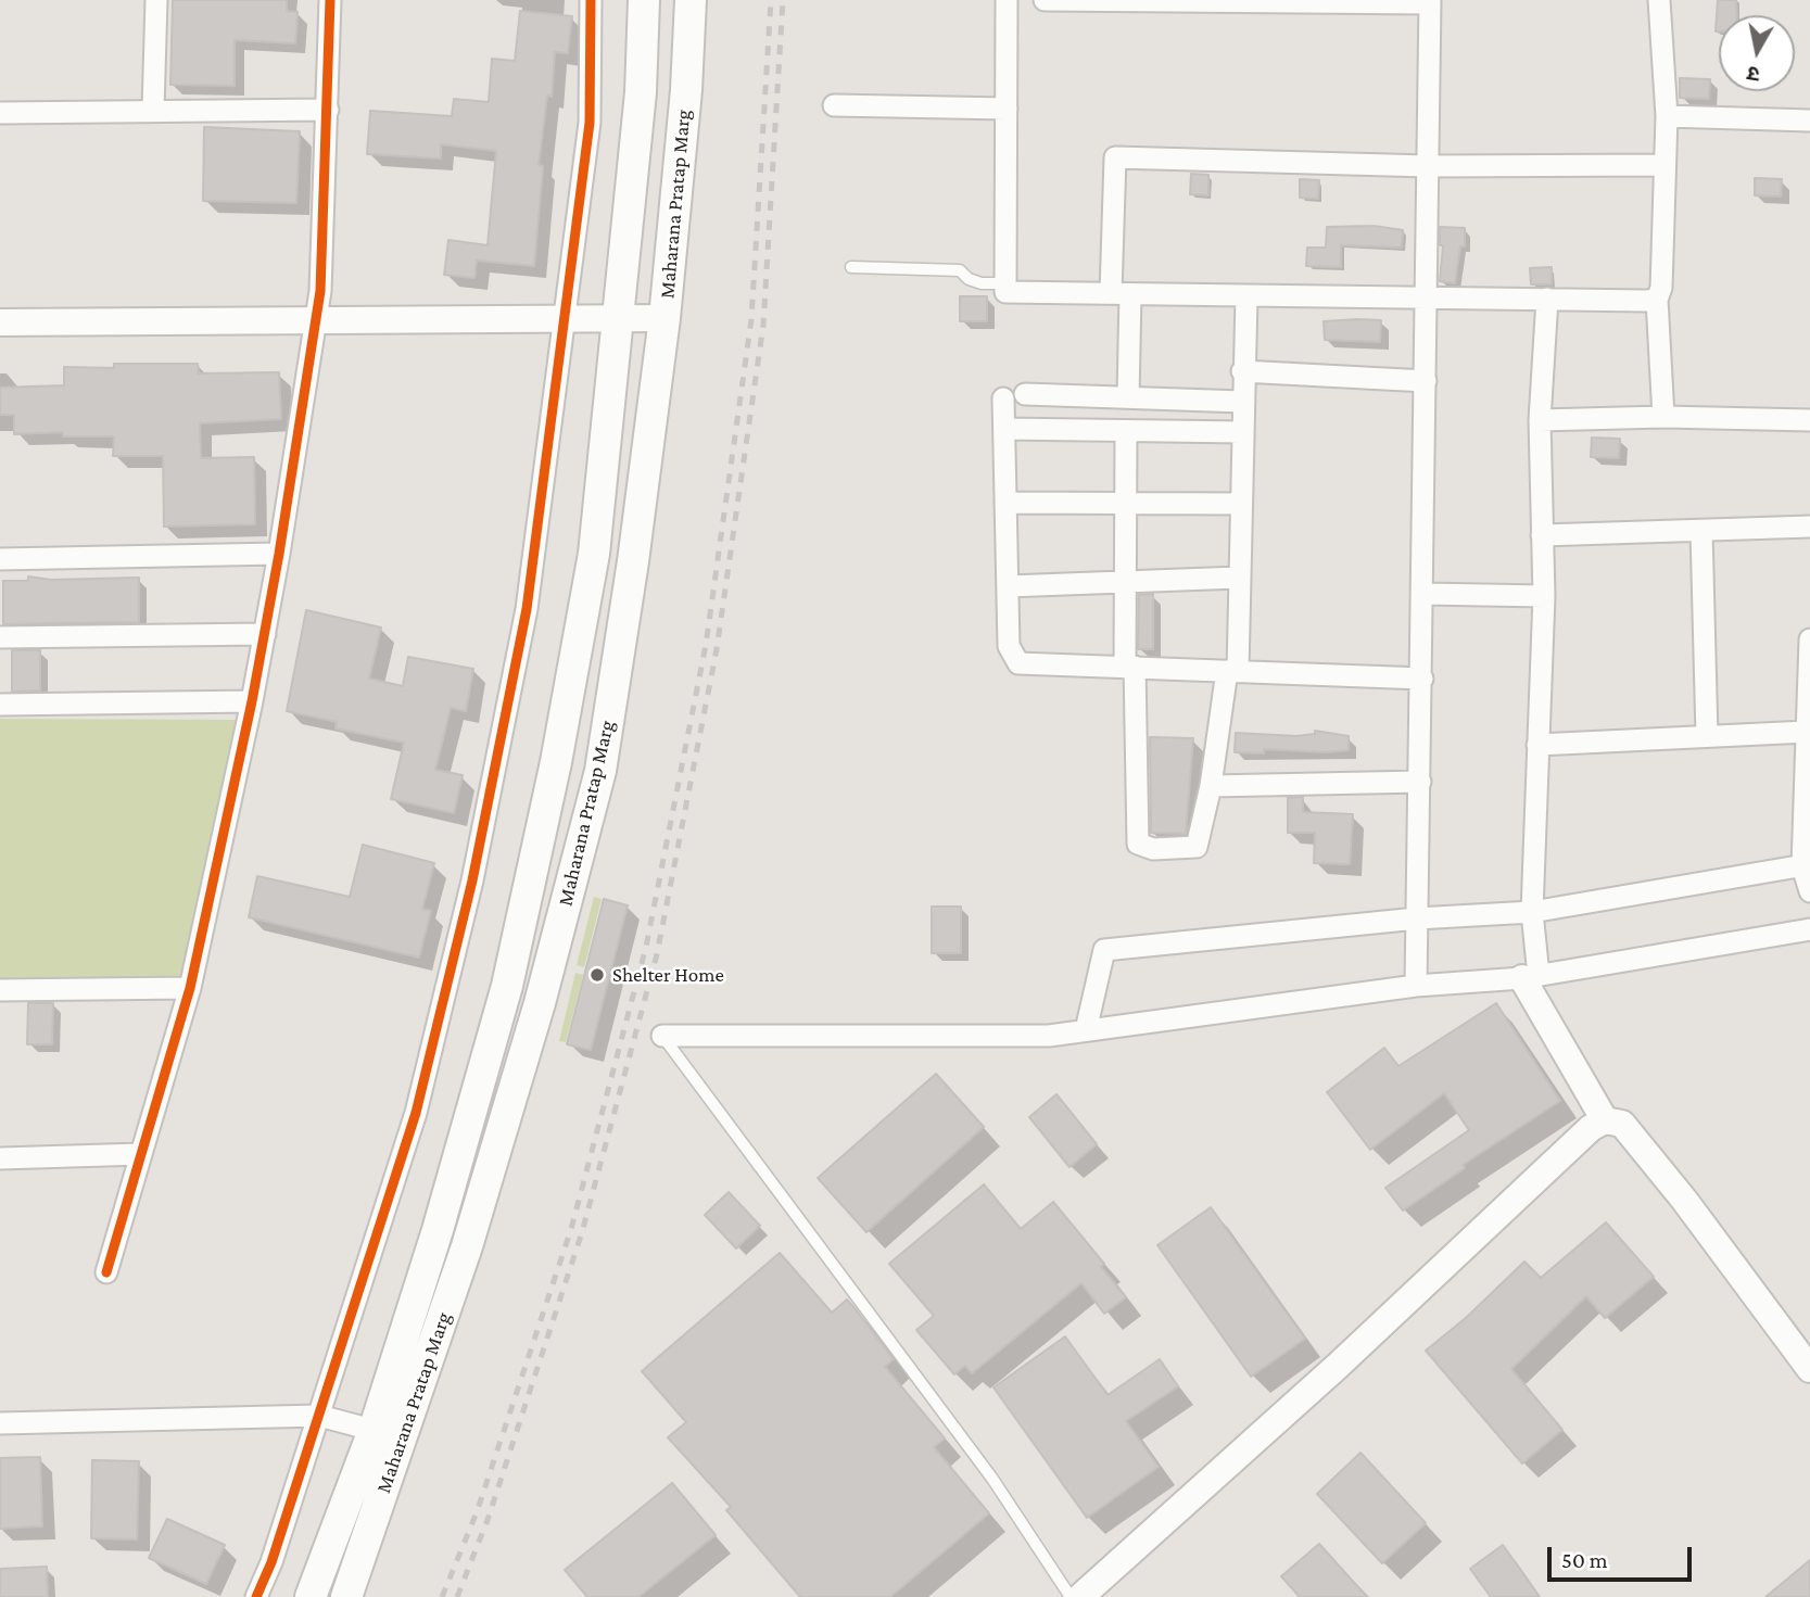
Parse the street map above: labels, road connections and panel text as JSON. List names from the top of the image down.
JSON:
{
  "streets": {
    "main road": ["Maharana Pratap Marg"]
  },
  "places": ["Shelter Home"],
  "scale_bar": "50 m",
  "north": "bottom"
}
